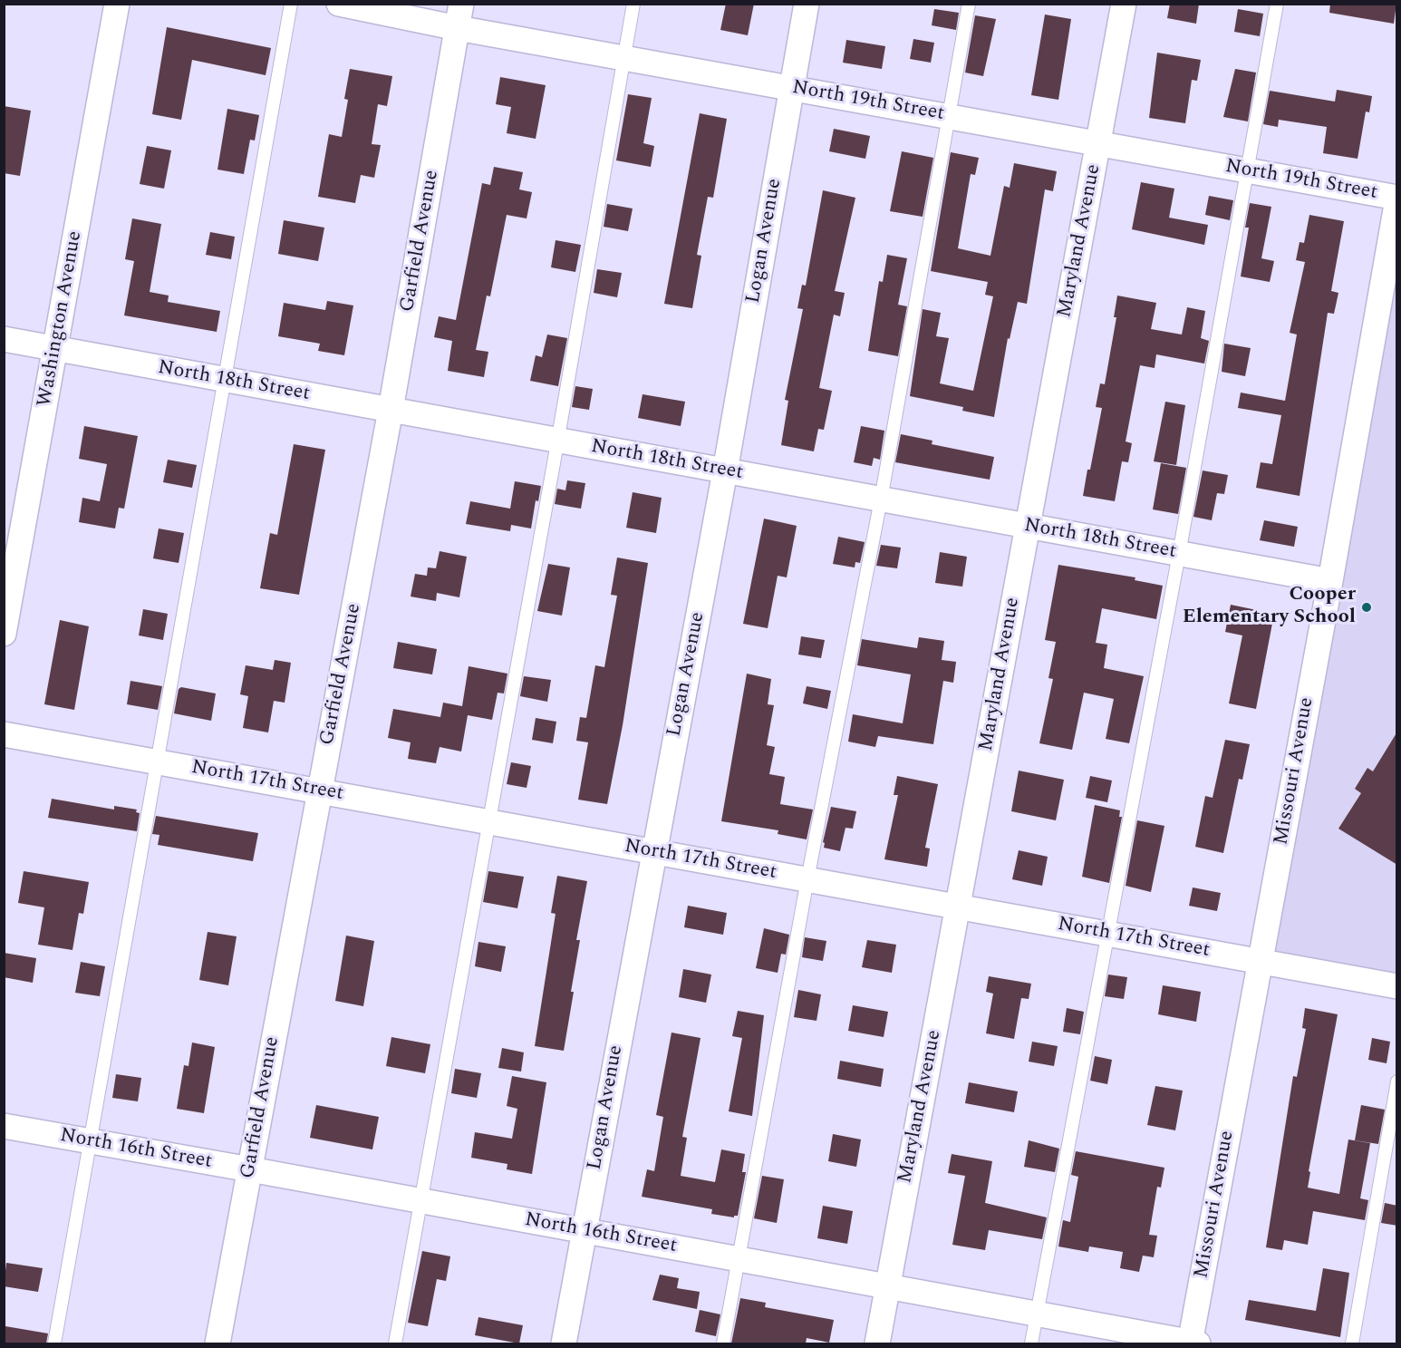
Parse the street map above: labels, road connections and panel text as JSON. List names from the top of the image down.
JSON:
{
  "streets": {
    "street": [
      "North 19th Street",
      "Garfield Avenue",
      "Logan Avenue",
      "Maryland Avenue",
      "Washington Avenue",
      "North 18th Street",
      "Missouri Avenue",
      "North 17th Street",
      "North 16th Street"
    ]
  },
  "crossings": [
    ["North 19th Street", "Garfield Avenue"],
    ["North 19th Street", "Logan Avenue"],
    ["North 19th Street", "Maryland Avenue"],
    ["North 19th Street", "Missouri Avenue"],
    ["Garfield Avenue", "North 18th Street"],
    ["Garfield Avenue", "North 17th Street"],
    ["Garfield Avenue", "North 16th Street"],
    ["Logan Avenue", "North 18th Street"],
    ["Logan Avenue", "North 17th Street"],
    ["Logan Avenue", "North 16th Street"],
    ["Maryland Avenue", "North 18th Street"],
    ["Maryland Avenue", "North 17th Street"],
    ["Maryland Avenue", "North 16th Street"],
    ["Washington Avenue", "North 18th Street"],
    ["North 18th Street", "Missouri Avenue"],
    ["Missouri Avenue", "North 17th Street"],
    ["Missouri Avenue", "North 16th Street"]
  ],
  "places": ["Cooper Elementary School"]
}
